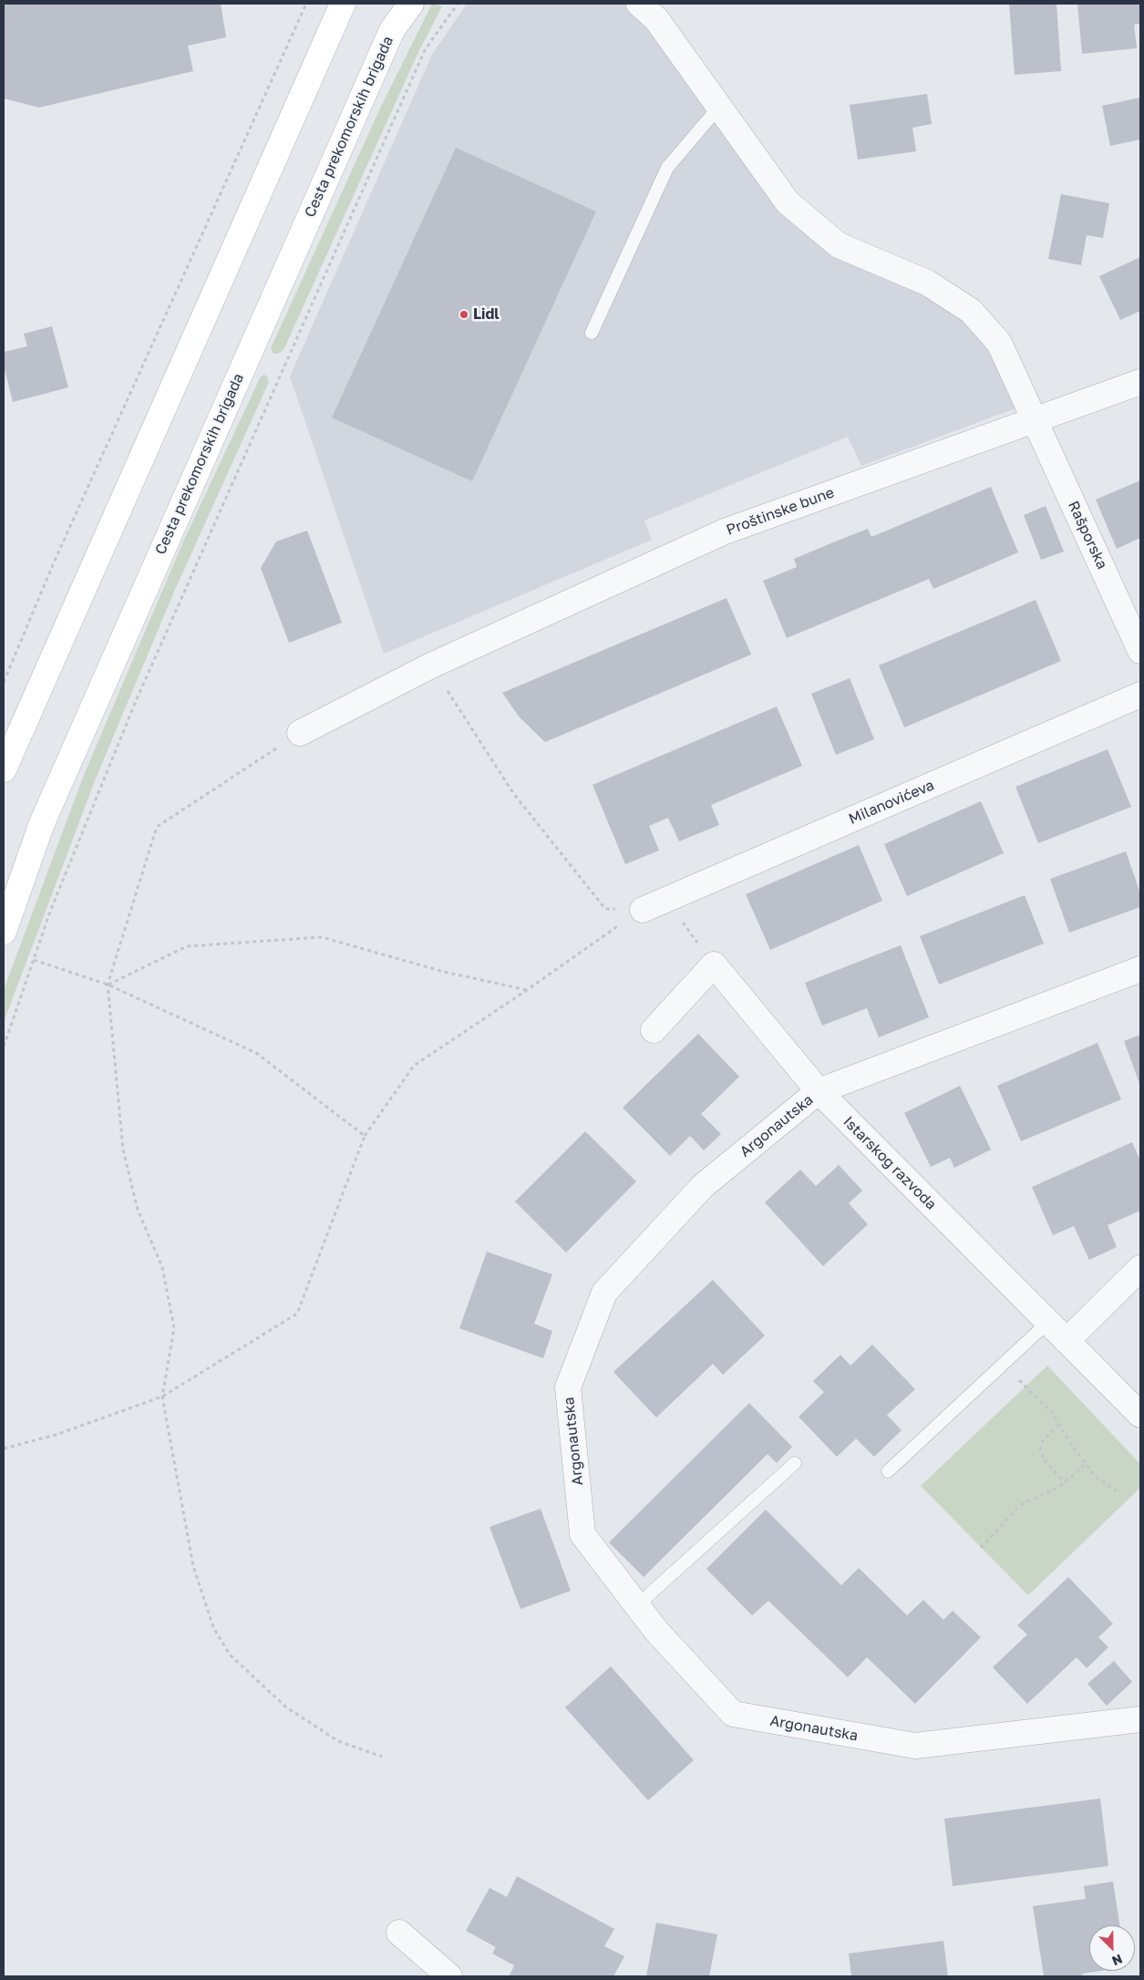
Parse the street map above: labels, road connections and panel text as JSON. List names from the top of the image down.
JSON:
{
  "streets": {
    "main road": ["Cesta prekomorskih brigada"],
    "street": [
      "Proštinske bune",
      "Rašporska",
      "Milanovićeva",
      "Argonautska",
      "Istarskog razvoda"
    ]
  },
  "crossings": [
    ["Proštinske bune", "Rašporska"],
    ["Argonautska", "Istarskog razvoda"]
  ],
  "places": ["Lidl"],
  "north": "bottom right"
}
